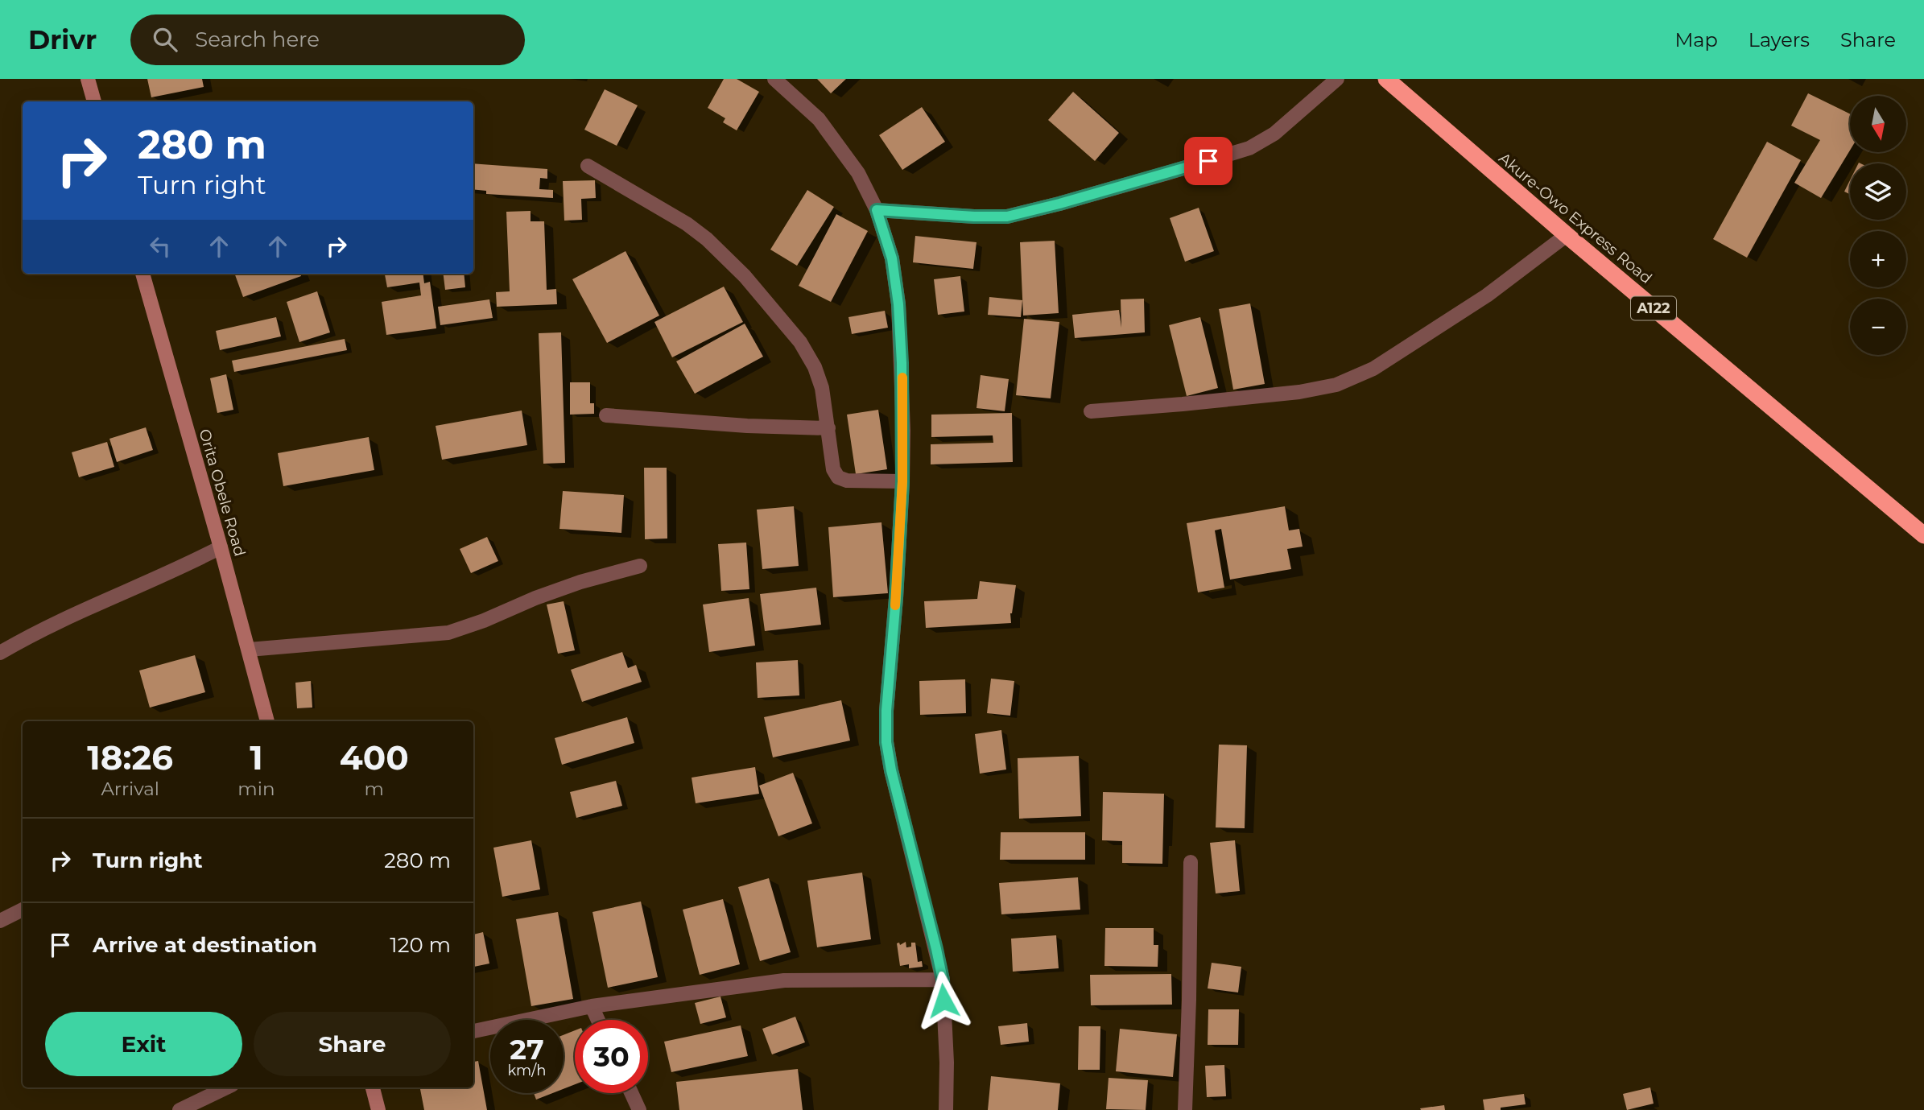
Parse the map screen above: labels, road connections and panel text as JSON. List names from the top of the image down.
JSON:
{
  "streets": {
    "highway": ["Akure-Owo Express Road", "A122"],
    "main road": ["Orita Obele Road"]
  },
  "north": "bottom",
  "page": {
    "header": "Drivr",
    "search": "Search here",
    "nav": ["Map", "Layers", "Share"],
    "map_buttons": ["+", "−"],
    "turn": ["280 m", "Turn right"],
    "eta": [
      "18:26",
      "Arrival",
      "1",
      "min",
      "400",
      "m"
    ],
    "list": [
      {
        "name": "Turn right",
        "value": "280 m"
      },
      {
        "name": "Arrive at destination",
        "value": "120 m"
      }
    ],
    "buttons": ["Exit", "Share"],
    "speed": "27 km/h",
    "limit": "30"
  }
}
